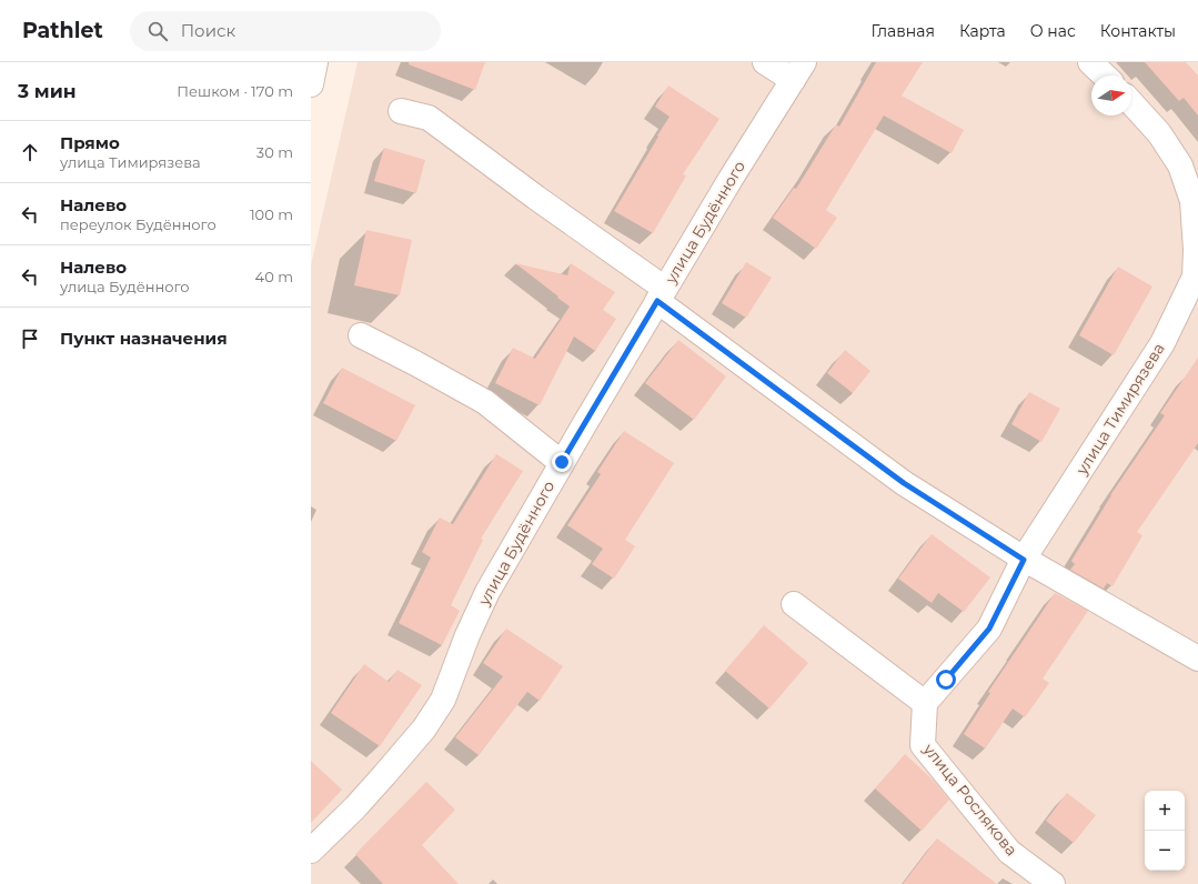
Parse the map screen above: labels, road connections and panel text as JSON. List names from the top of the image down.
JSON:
{
  "streets": {
    "street": ["улица Будённого", "улица Тимирязева", "улица Рослякова"]
  },
  "crossings": [
    ["улица Тимирязева", "улица Рослякова"]
  ],
  "north": "right",
  "page": {
    "header": "Pathlet",
    "search": "Поиск",
    "nav": [
      "Главная",
      "Карта",
      "О нас",
      "Контакты"
    ],
    "heading": ["3 мин", "Пешком · 170 m"],
    "list": [
      ["Прямо", "улица Тимирязева", "30 m"],
      ["Налево", "переулок Будённого", "100 m"],
      ["Налево", "улица Будённого", "40 m"],
      "Пункт назначения"
    ],
    "map_buttons": ["+", "−"]
  }
}
